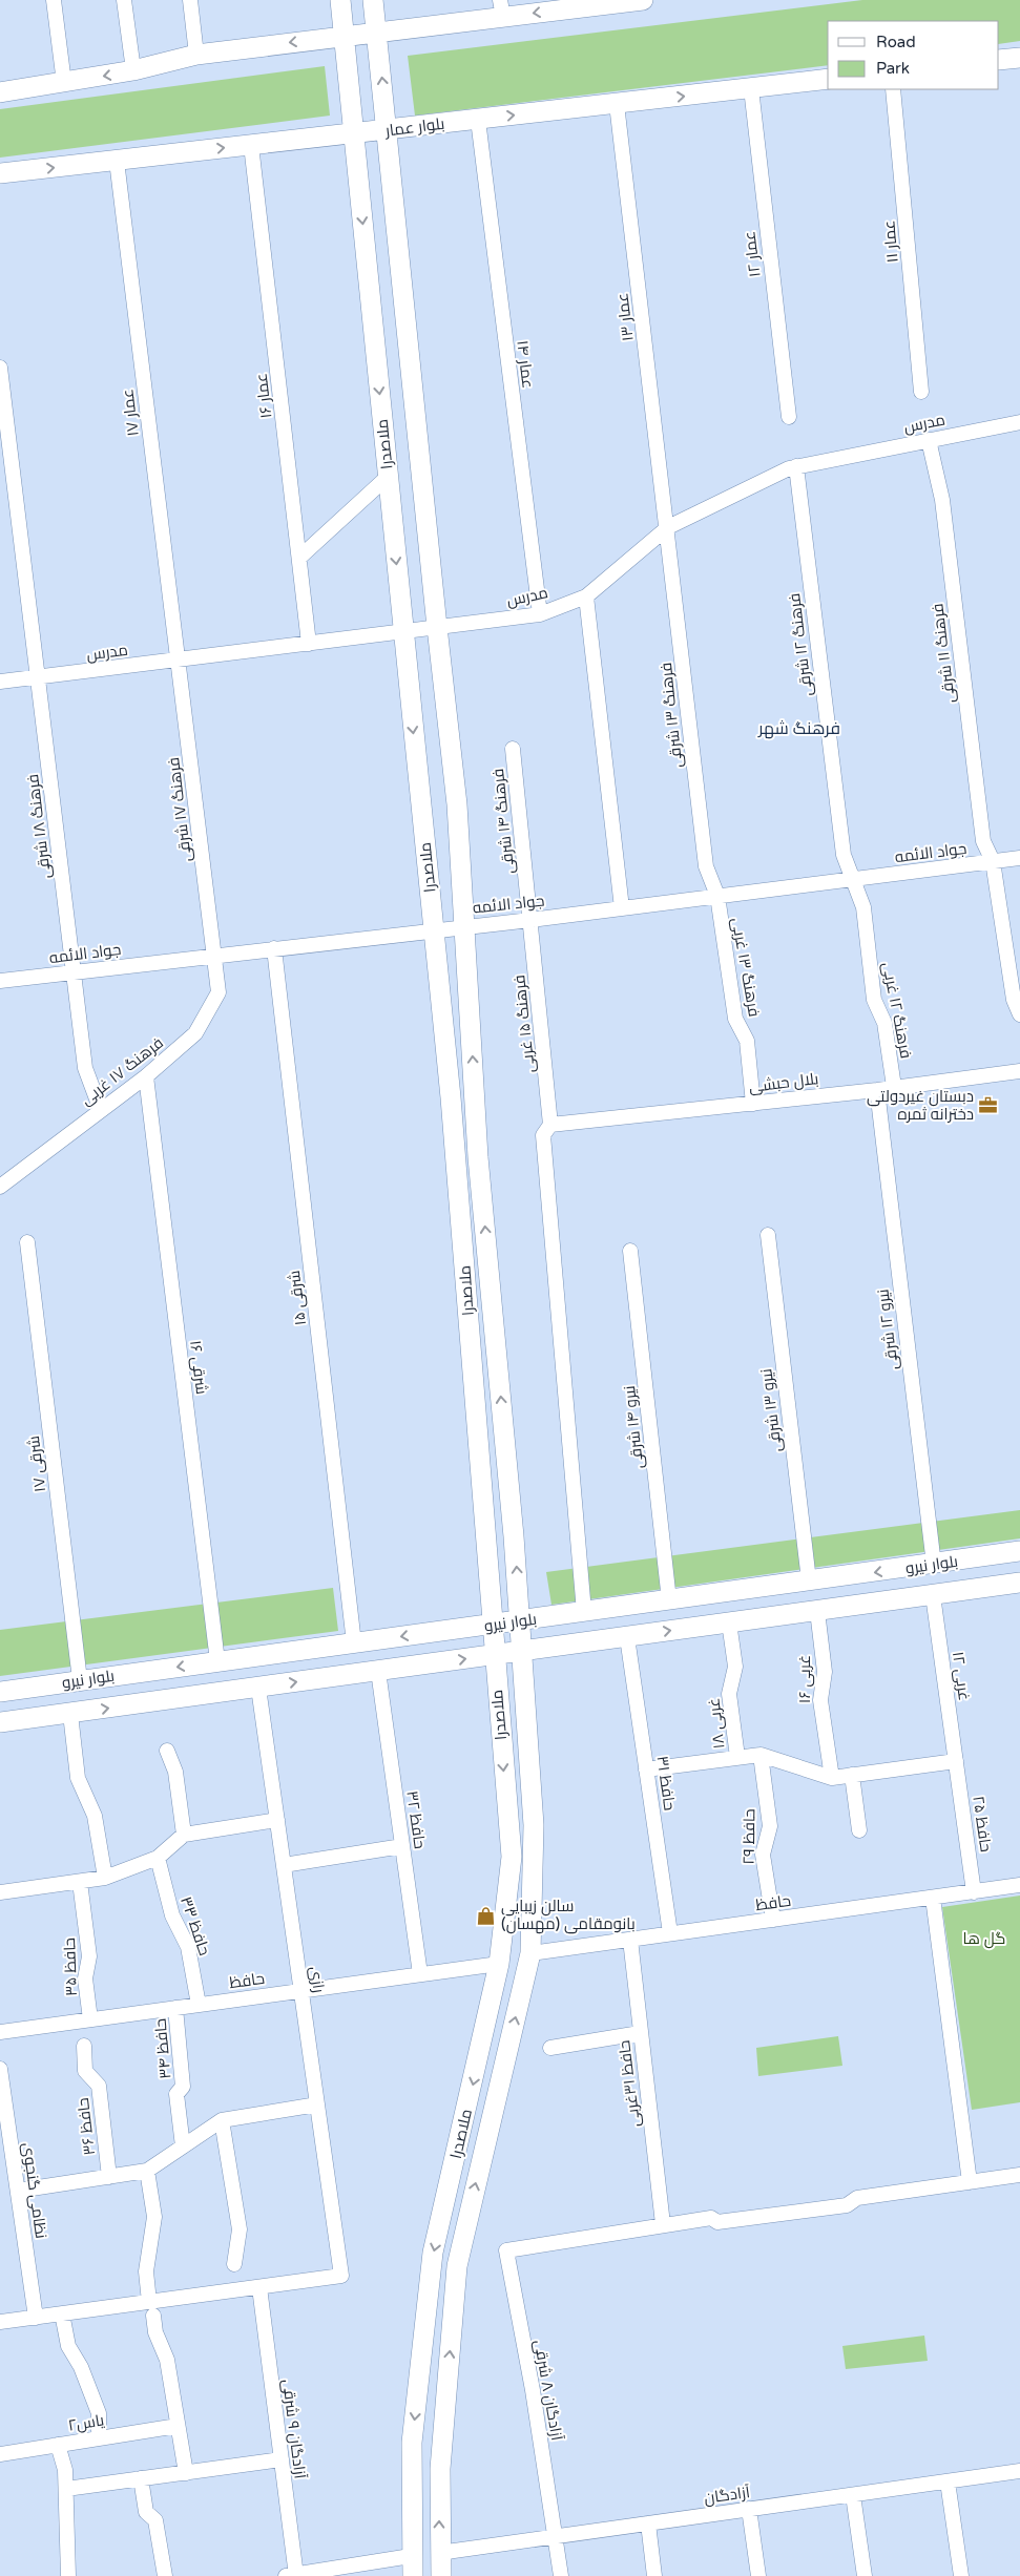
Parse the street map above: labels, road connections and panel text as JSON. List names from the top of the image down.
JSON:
{
  "streets": {
    "main road": ["بلوار عمار", "ملاصدرا", "بلوار نیرو"],
    "street": [
      "عمار ۱۱",
      "عمار ۱۲",
      "عمار ۱۳",
      "عمار ۱۴",
      "عمار ۱۶",
      "عمار ۱۷",
      "مدرس",
      "فرهنگ ۱۲ شرقی",
      "فرهنگ ۱۱ شرقی",
      "فرهنگ ۱۳ شرقی",
      "فرهنگ ۱۷ شرقی",
      "فرهنگ ۱۴ شرقی",
      "فرهنگ ۱۸ شرقی",
      "جواد الائمه",
      "فرهنگ ۱۳ غربی",
      "فرهنگ ۱۲ غربی",
      "فرهنگ ۱۵ غربی",
      "فرهنگ ۱۷ غربی",
      "بلال حبشی",
      "۱۵ شرقی",
      "نیرو ۱۲ شرقی",
      "۱۶ شرقی",
      "نیرو ۱۳ شرقی",
      "نیرو ۱۴ شرقی",
      "۱۷ شرقی",
      "۱۲ غربی",
      "۱۶ غربی",
      "۱۸ غربی",
      "حافظ ۳۱",
      "حافظ ۳۲",
      "حافظ ۲۵",
      "حافظ ۲۹",
      "حافظ",
      "حافظ ۳۳",
      "حافظ ۳۵",
      "رازی",
      "حافظ ۳۴",
      "حافظ ۳۱غربی",
      "حافظ ۳۶",
      "نظامی گنجوی",
      "آزادگان ۸ شرقی",
      "یاس۲",
      "آزادگان ۹ شرقی",
      "آزادگان"
    ]
  },
  "crossings": [
    ["بلوار عمار", "عمار ۱۲"],
    ["بلوار عمار", "عمار ۱۳"],
    ["بلوار عمار", "عمار ۱۴"],
    ["بلوار عمار", "عمار ۱۶"],
    ["بلوار عمار", "عمار ۱۷"],
    ["بلوار عمار", "ملاصدرا"],
    ["عمار ۱۳", "مدرس"],
    ["عمار ۱۳", "فرهنگ ۱۳ شرقی"],
    ["عمار ۱۴", "مدرس"],
    ["عمار ۱۶", "مدرس"],
    ["عمار ۱۷", "مدرس"],
    ["عمار ۱۷", "فرهنگ ۱۷ شرقی"],
    ["مدرس", "ملاصدرا"],
    ["مدرس", "فرهنگ ۱۲ شرقی"],
    ["مدرس", "فرهنگ ۱۱ شرقی"],
    ["مدرس", "فرهنگ ۱۳ شرقی"],
    ["مدرس", "فرهنگ ۱۷ شرقی"],
    ["مدرس", "فرهنگ ۱۸ شرقی"],
    ["ملاصدرا", "جواد الائمه"],
    ["ملاصدرا", "بلوار نیرو"],
    ["ملاصدرا", "حافظ"],
    ["ملاصدرا", "آزادگان"],
    ["فرهنگ ۱۲ شرقی", "جواد الائمه"],
    ["فرهنگ ۱۲ شرقی", "فرهنگ ۱۲ غربی"],
    ["فرهنگ ۱۱ شرقی", "جواد الائمه"],
    ["فرهنگ ۱۳ شرقی", "جواد الائمه"],
    ["فرهنگ ۱۳ شرقی", "فرهنگ ۱۳ غربی"],
    ["فرهنگ ۱۷ شرقی", "جواد الائمه"],
    ["فرهنگ ۱۷ شرقی", "فرهنگ ۱۷ غربی"],
    ["فرهنگ ۱۴ شرقی", "جواد الائمه"],
    ["فرهنگ ۱۴ شرقی", "فرهنگ ۱۵ غربی"],
    ["فرهنگ ۱۸ شرقی", "جواد الائمه"],
    ["فرهنگ ۱۸ شرقی", "فرهنگ ۱۷ غربی"],
    ["جواد الائمه", "فرهنگ ۱۳ غربی"],
    ["جواد الائمه", "فرهنگ ۱۲ غربی"],
    ["جواد الائمه", "فرهنگ ۱۵ غربی"],
    ["جواد الائمه", "فرهنگ ۱۷ غربی"],
    ["جواد الائمه", "۱۵ شرقی"],
    ["فرهنگ ۱۳ غربی", "بلال حبشی"],
    ["فرهنگ ۱۲ غربی", "بلال حبشی"],
    ["فرهنگ ۱۵ غربی", "بلال حبشی"],
    ["فرهنگ ۱۵ غربی", "بلوار نیرو"],
    ["فرهنگ ۱۷ غربی", "۱۶ شرقی"],
    ["بلال حبشی", "نیرو ۱۲ شرقی"],
    ["۱۵ شرقی", "بلوار نیرو"],
    ["نیرو ۱۲ شرقی", "بلوار نیرو"],
    ["۱۶ شرقی", "بلوار نیرو"],
    ["نیرو ۱۳ شرقی", "بلوار نیرو"],
    ["نیرو ۱۴ شرقی", "بلوار نیرو"],
    ["۱۷ شرقی", "بلوار نیرو"],
    ["بلوار نیرو", "۱۲ غربی"],
    ["بلوار نیرو", "۱۶ غربی"],
    ["بلوار نیرو", "۱۸ غربی"],
    ["بلوار نیرو", "حافظ ۳۱"],
    ["بلوار نیرو", "حافظ ۳۲"],
    ["بلوار نیرو", "رازی"],
    ["۱۲ غربی", "حافظ ۲۵"],
    ["حافظ ۳۱", "حافظ"],
    ["حافظ ۳۲", "حافظ"],
    ["حافظ ۲۵", "حافظ"],
    ["حافظ ۲۹", "حافظ"],
    ["حافظ", "حافظ ۳۳"],
    ["حافظ", "حافظ ۳۵"],
    ["حافظ", "رازی"],
    ["حافظ", "حافظ ۳۴"],
    ["حافظ", "حافظ ۳۱غربی"],
    ["رازی", "آزادگان ۹ شرقی"],
    ["حافظ ۳۱غربی", "آزادگان ۸ شرقی"],
    ["آزادگان ۸ شرقی", "آزادگان"]
  ],
  "districts": ["فرهنگ شهر"],
  "parks": ["گل ها"],
  "places": {
    "office": ["دبستان غیردولتی دخترانه ثمره"],
    "shop": ["سالن زیبایی بانومقامی (مهسان)"]
  },
  "legend": ["Road", "Park"]
}
